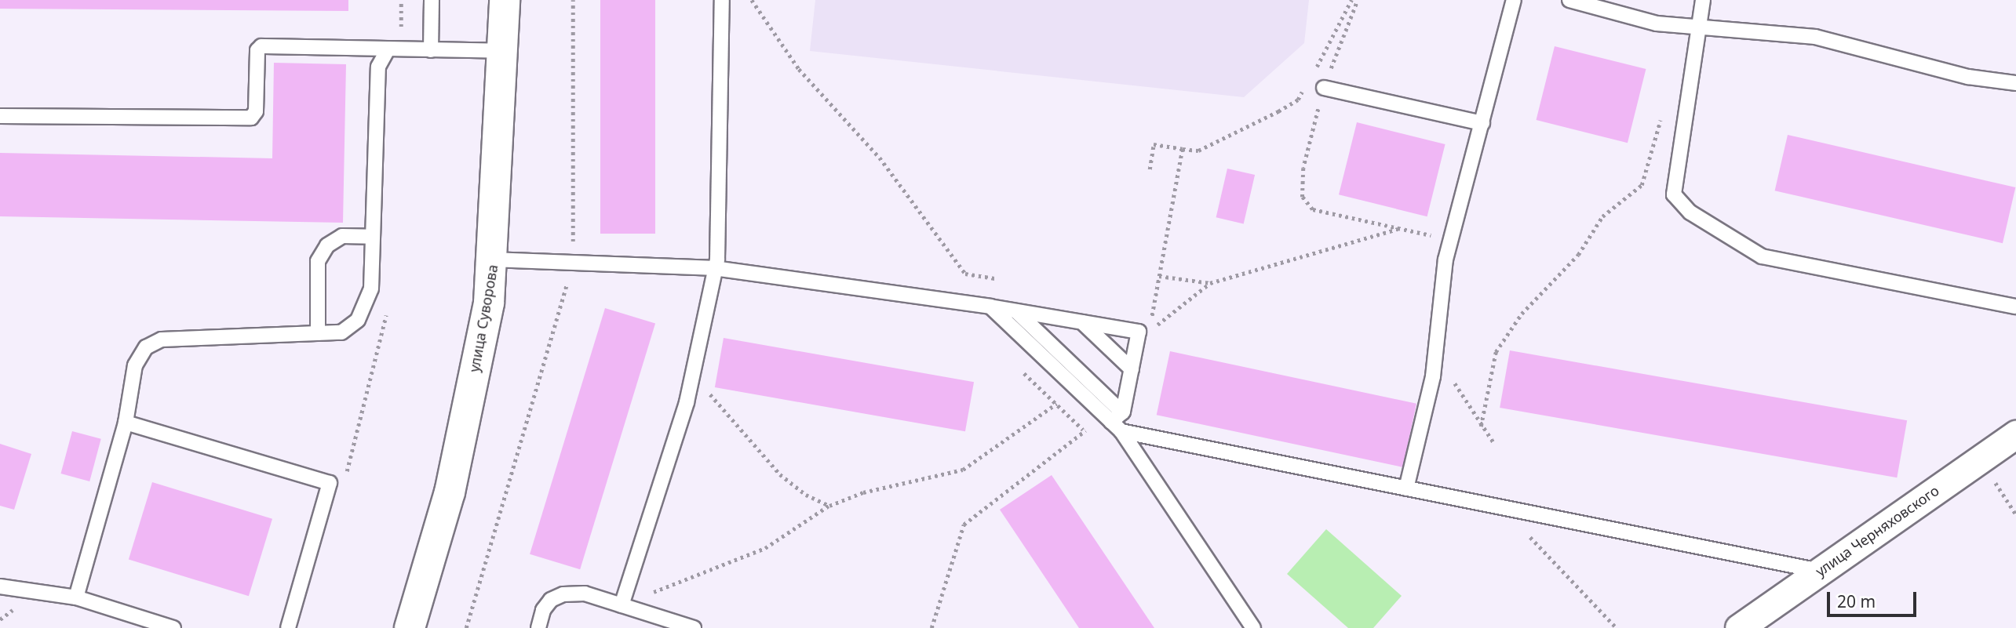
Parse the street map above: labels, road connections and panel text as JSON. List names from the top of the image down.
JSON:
{
  "streets": {
    "main road": ["улица Суворова"],
    "street": ["улица Черняховского"]
  },
  "scale_bar": "20 m"
}
